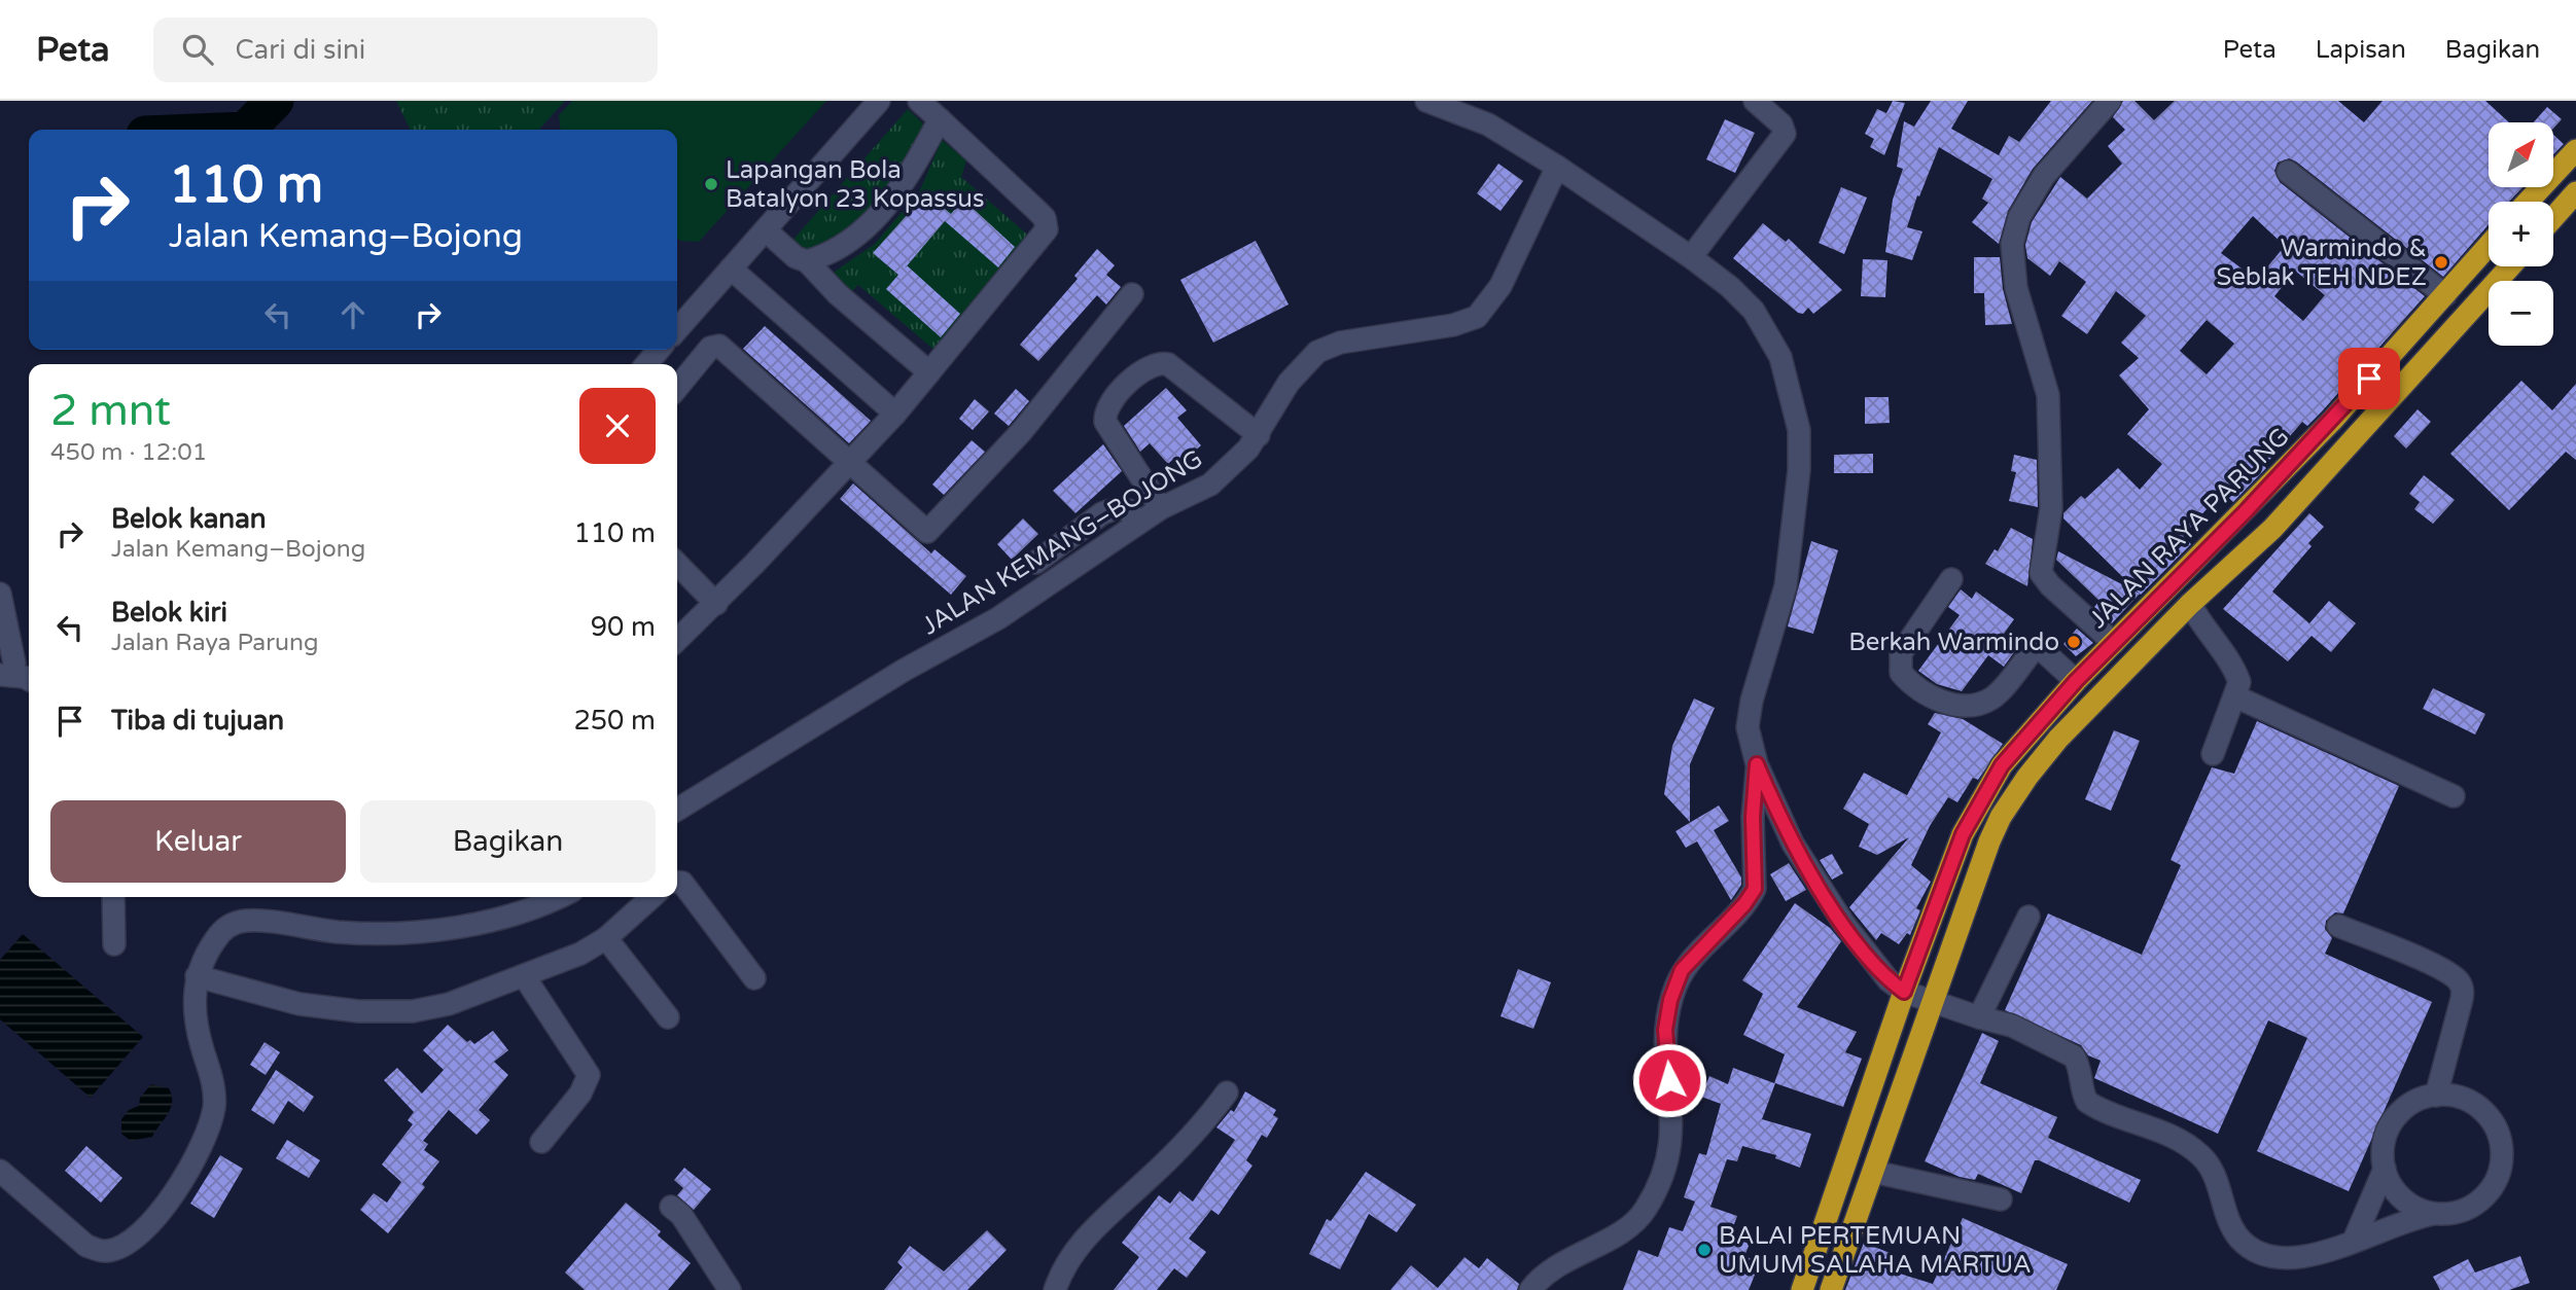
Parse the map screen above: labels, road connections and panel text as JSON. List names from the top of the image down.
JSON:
{
  "streets": {
    "highway": ["JALAN RAYA PARUNG"],
    "street": ["JALAN KEMANG–BOJONG"]
  },
  "places": [
    "Lapangan Bola Batalyon 23 Kopassus",
    "Warmindo & Seblak TEH NDEZ",
    "Berkah Warmindo",
    "BALAI PERTEMUAN UMUM SALAHA MARTUA"
  ],
  "north": "top right",
  "page": {
    "header": "Peta",
    "search": "Cari di sini",
    "nav": ["Peta", "Lapisan", "Bagikan"],
    "map_buttons": ["+", "−"],
    "turn": ["110 m", "Jalan Kemang–Bojong"],
    "heading": ["2 mnt", "450 m · 12:01"],
    "list": [
      {
        "name": "Belok kanan",
        "note": "Jalan Kemang–Bojong",
        "value": "110 m"
      },
      {
        "name": "Belok kiri",
        "note": "Jalan Raya Parung",
        "value": "90 m"
      },
      {
        "name": "Tiba di tujuan",
        "value": "250 m"
      }
    ],
    "buttons": ["Keluar", "Bagikan"]
  }
}
